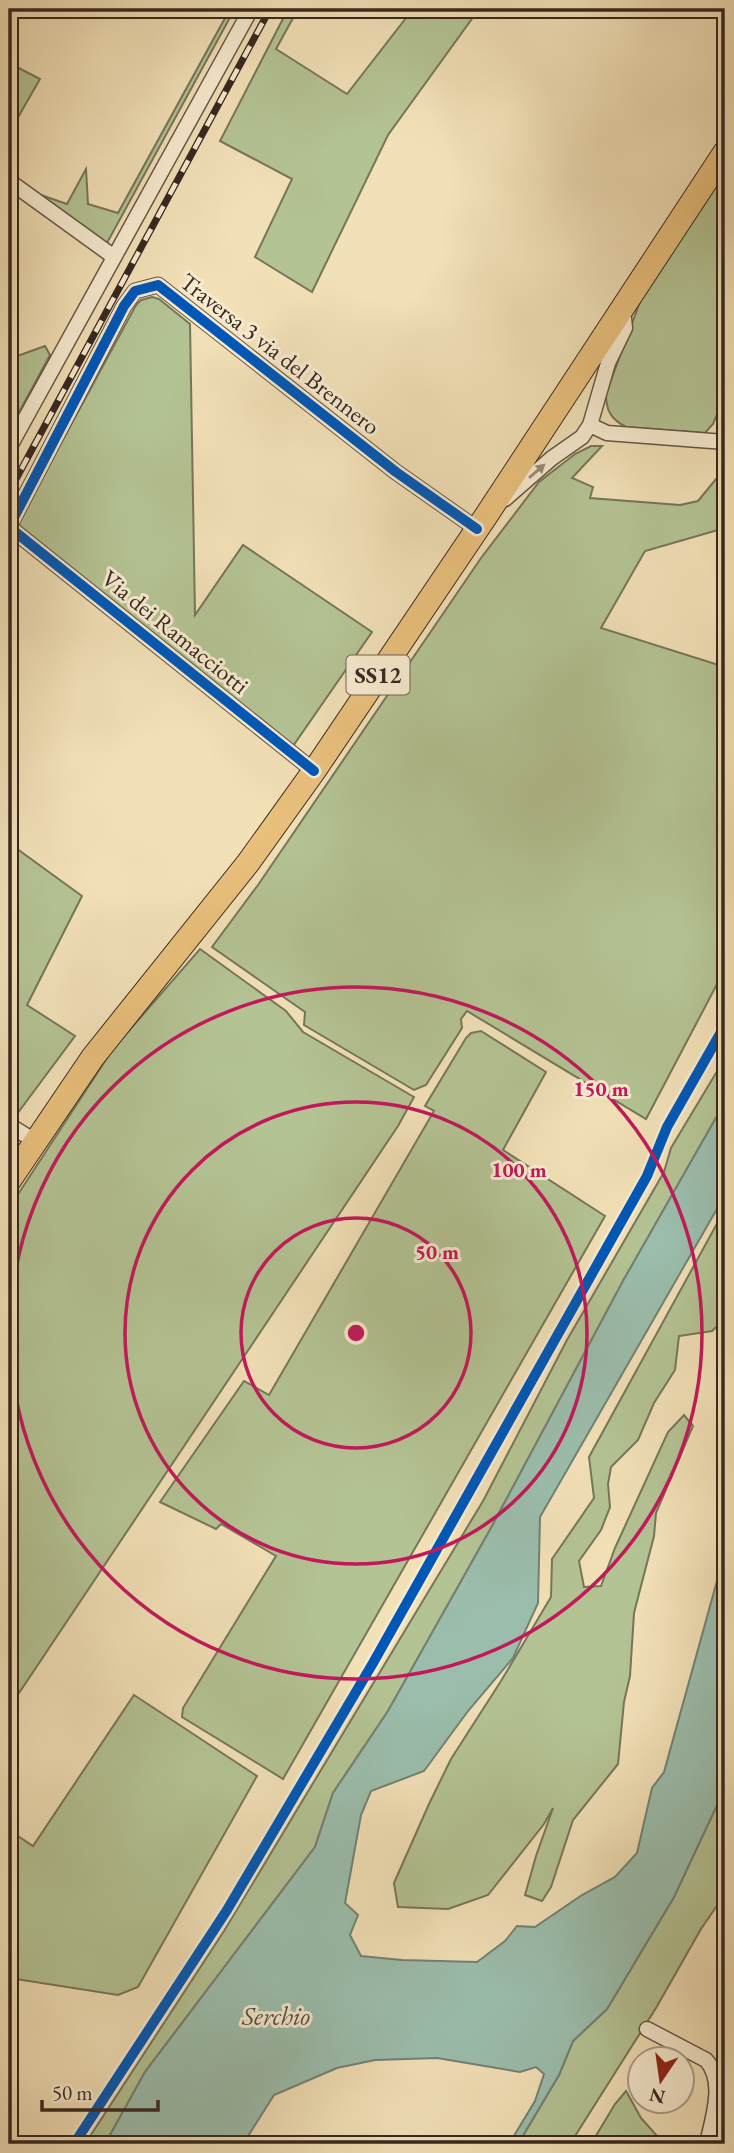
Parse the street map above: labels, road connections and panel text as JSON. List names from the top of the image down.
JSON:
{
  "streets": {
    "main road": ["SS12"],
    "street": ["Traversa 3 via del Brennero", "Via dei Ramacciotti"]
  },
  "crossings": [
    ["Traversa 3 via del Brennero", "Via dei Ramacciotti"],
    ["Traversa 3 via del Brennero", "SS12"],
    ["Via dei Ramacciotti", "SS12"]
  ],
  "water": ["Serchio"],
  "scale_bar": "50 m",
  "north": "bottom",
  "rings": ["150 m", "100 m", "50 m"]
}
